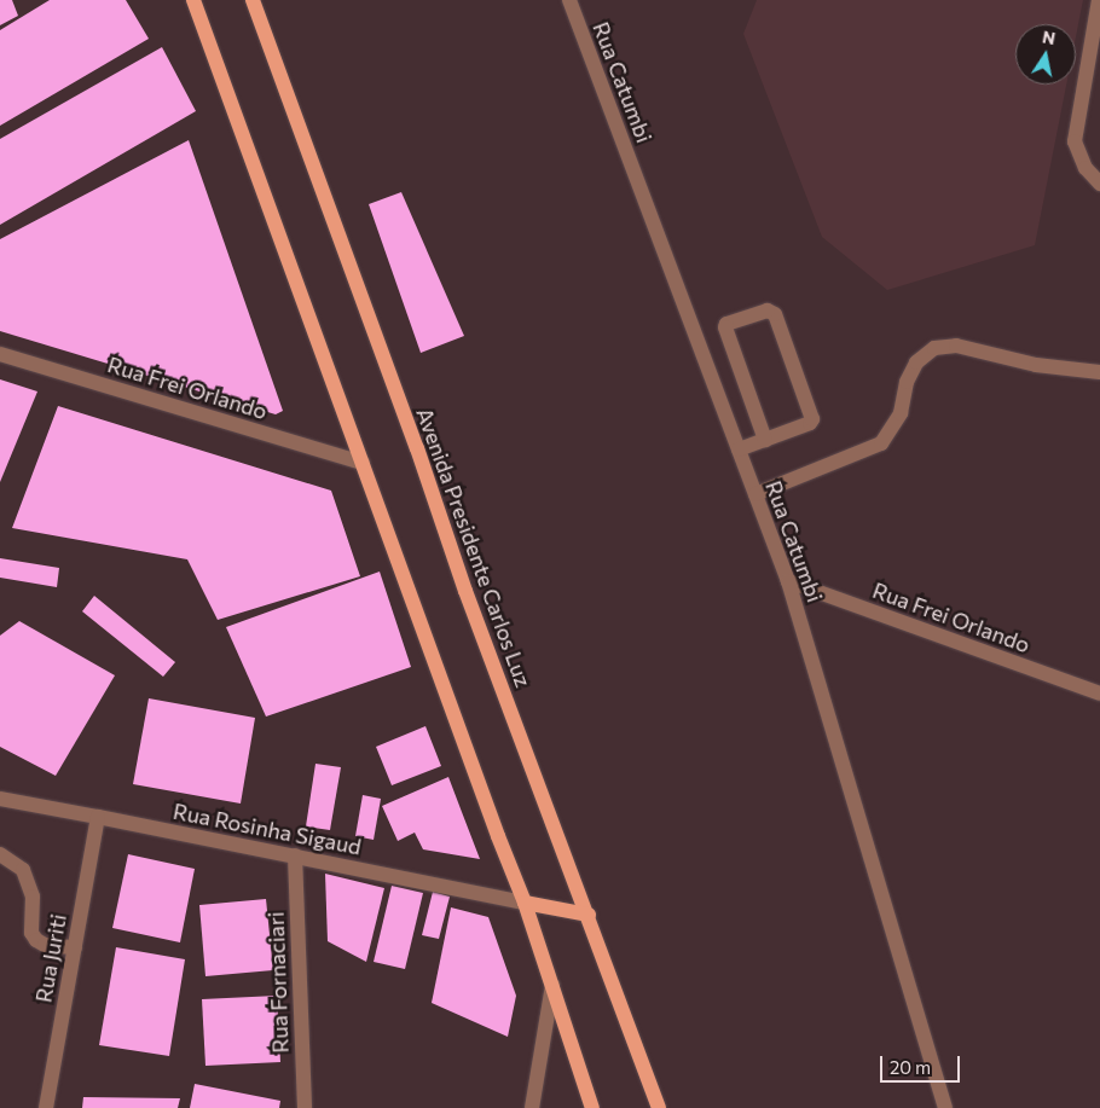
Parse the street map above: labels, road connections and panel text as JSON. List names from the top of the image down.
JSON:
{
  "streets": {
    "main road": ["Avenida Presidente Carlos Luz"],
    "street": [
      "Rua Catumbi",
      "Rua Frei Orlando",
      "Rua Rosinha Sigaud",
      "Rua Juriti",
      "Rua Fornaciari"
    ]
  },
  "crossings": [
    ["Rua Catumbi", "Rua Frei Orlando"],
    ["Rua Rosinha Sigaud", "Rua Juriti"],
    ["Rua Rosinha Sigaud", "Rua Fornaciari"]
  ],
  "scale_bar": "20 m",
  "north": "top"
}
